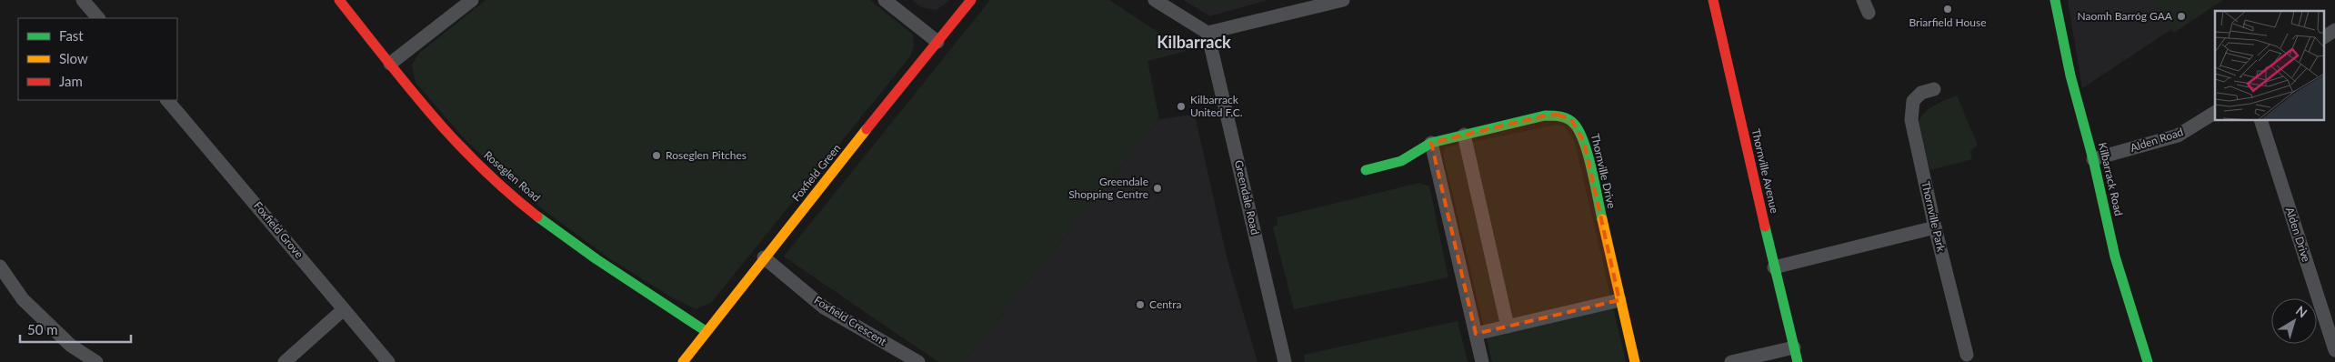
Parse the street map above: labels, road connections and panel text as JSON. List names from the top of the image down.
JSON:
{
  "streets": {
    "street": [
      "Alden Road",
      "Thornville Drive",
      "Thornville Avenue",
      "Foxfield Green",
      "Roseglen Road",
      "Kilbarrack Road",
      "Greendale Road",
      "Thornville Park",
      "Foxfield Grove",
      "Alden Drive",
      "Foxfield Crescent"
    ]
  },
  "crossings": [
    ["Alden Road", "Kilbarrack Road"],
    ["Foxfield Green", "Roseglen Road"],
    ["Foxfield Green", "Foxfield Crescent"]
  ],
  "districts": ["Kilbarrack"],
  "places": [
    "Briarfield House",
    "Naomh Barróg GAA",
    "Kilbarrack United F.C.",
    "Roseglen Pitches",
    "Greendale Shopping Centre",
    "Centra"
  ],
  "legend": ["Fast", "Slow", "Jam"],
  "scale_bar": "50 m",
  "north": "top right"
}
